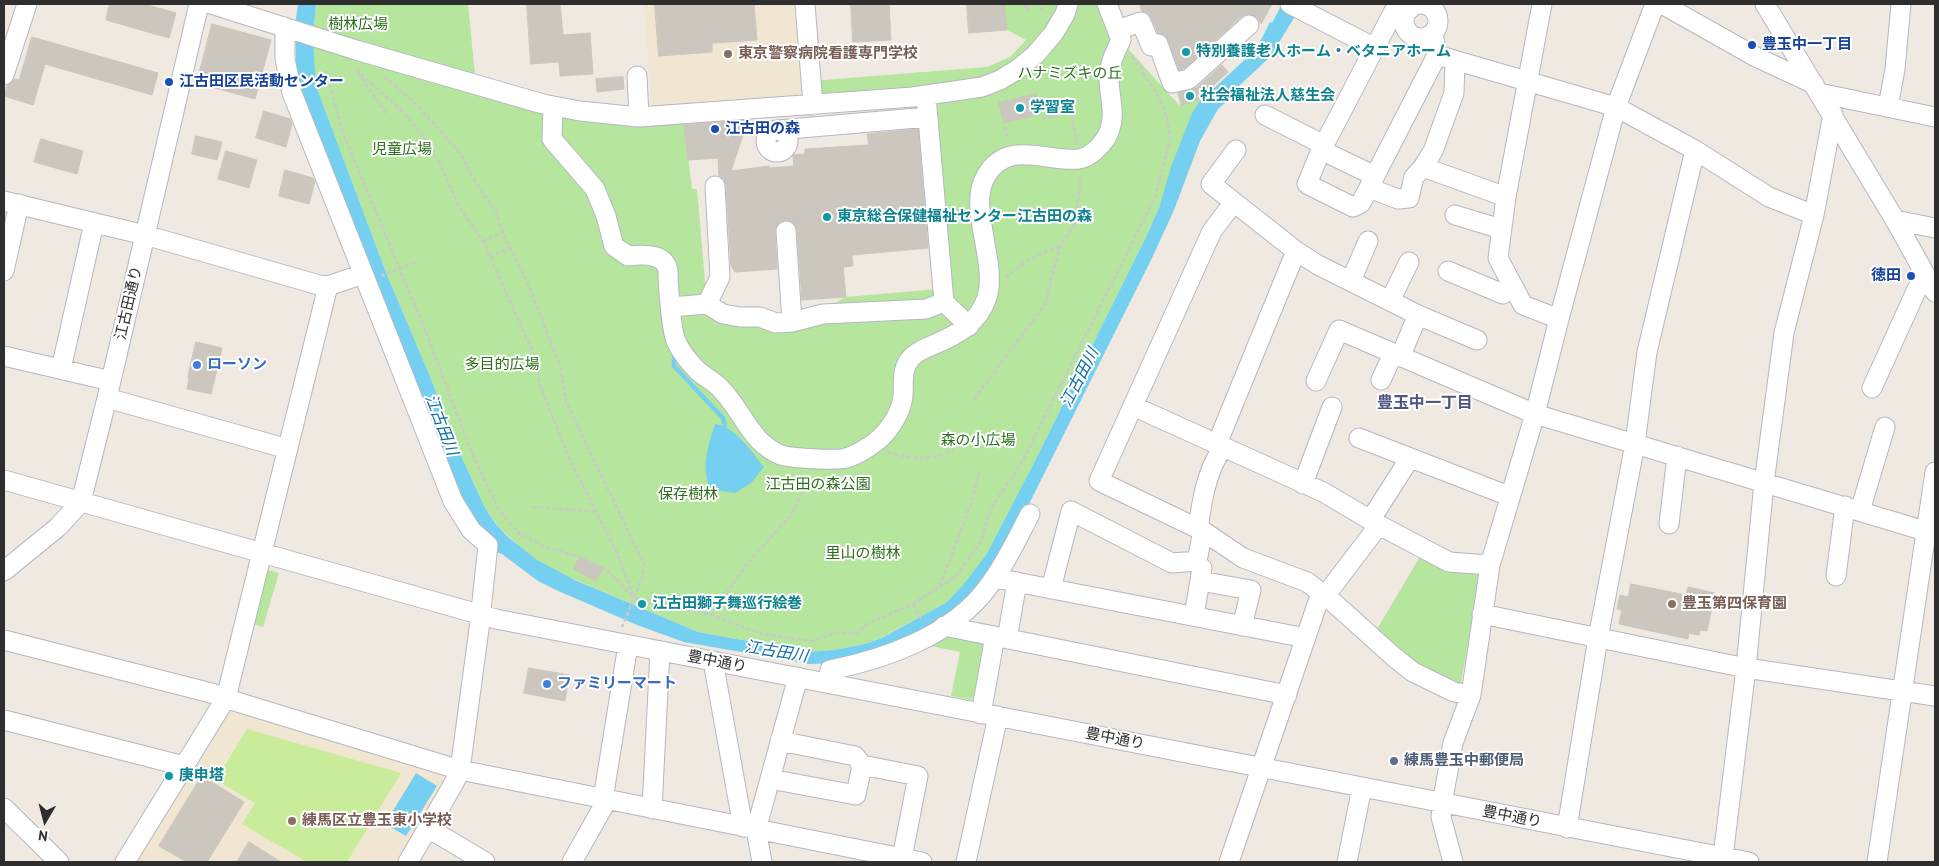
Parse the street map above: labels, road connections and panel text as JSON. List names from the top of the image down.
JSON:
{
  "streets": {
    "street": ["江古田通り", "豊中通り"]
  },
  "crossings": [
    ["江古田通り", "豊中通り"]
  ],
  "districts": ["豊玉中一丁目"],
  "water": ["江古田川"],
  "parks": [
    "樹林広場",
    "ハナミズキの丘",
    "児童広場",
    "多目的広場",
    "森の小広場",
    "江古田の森公園",
    "保存樹林",
    "里山の樹林"
  ],
  "places": [
    "豊玉中一丁目",
    "特別養護老人ホーム・ベタニアホーム",
    "東京警察病院看護専門学校",
    "江古田区民活動センター",
    "社会福祉法人慈生会",
    "学習室",
    "江古田の森",
    "東京総合保健福祉センター江古田の森",
    "徳田",
    "ローソン",
    "江古田獅子舞巡行絵巻",
    "豊玉第四保育園",
    "ファミリーマート",
    "練馬豊玉中郵便局",
    "庚申塔",
    "練馬区立豊玉東小学校"
  ],
  "north": "bottom"
}
